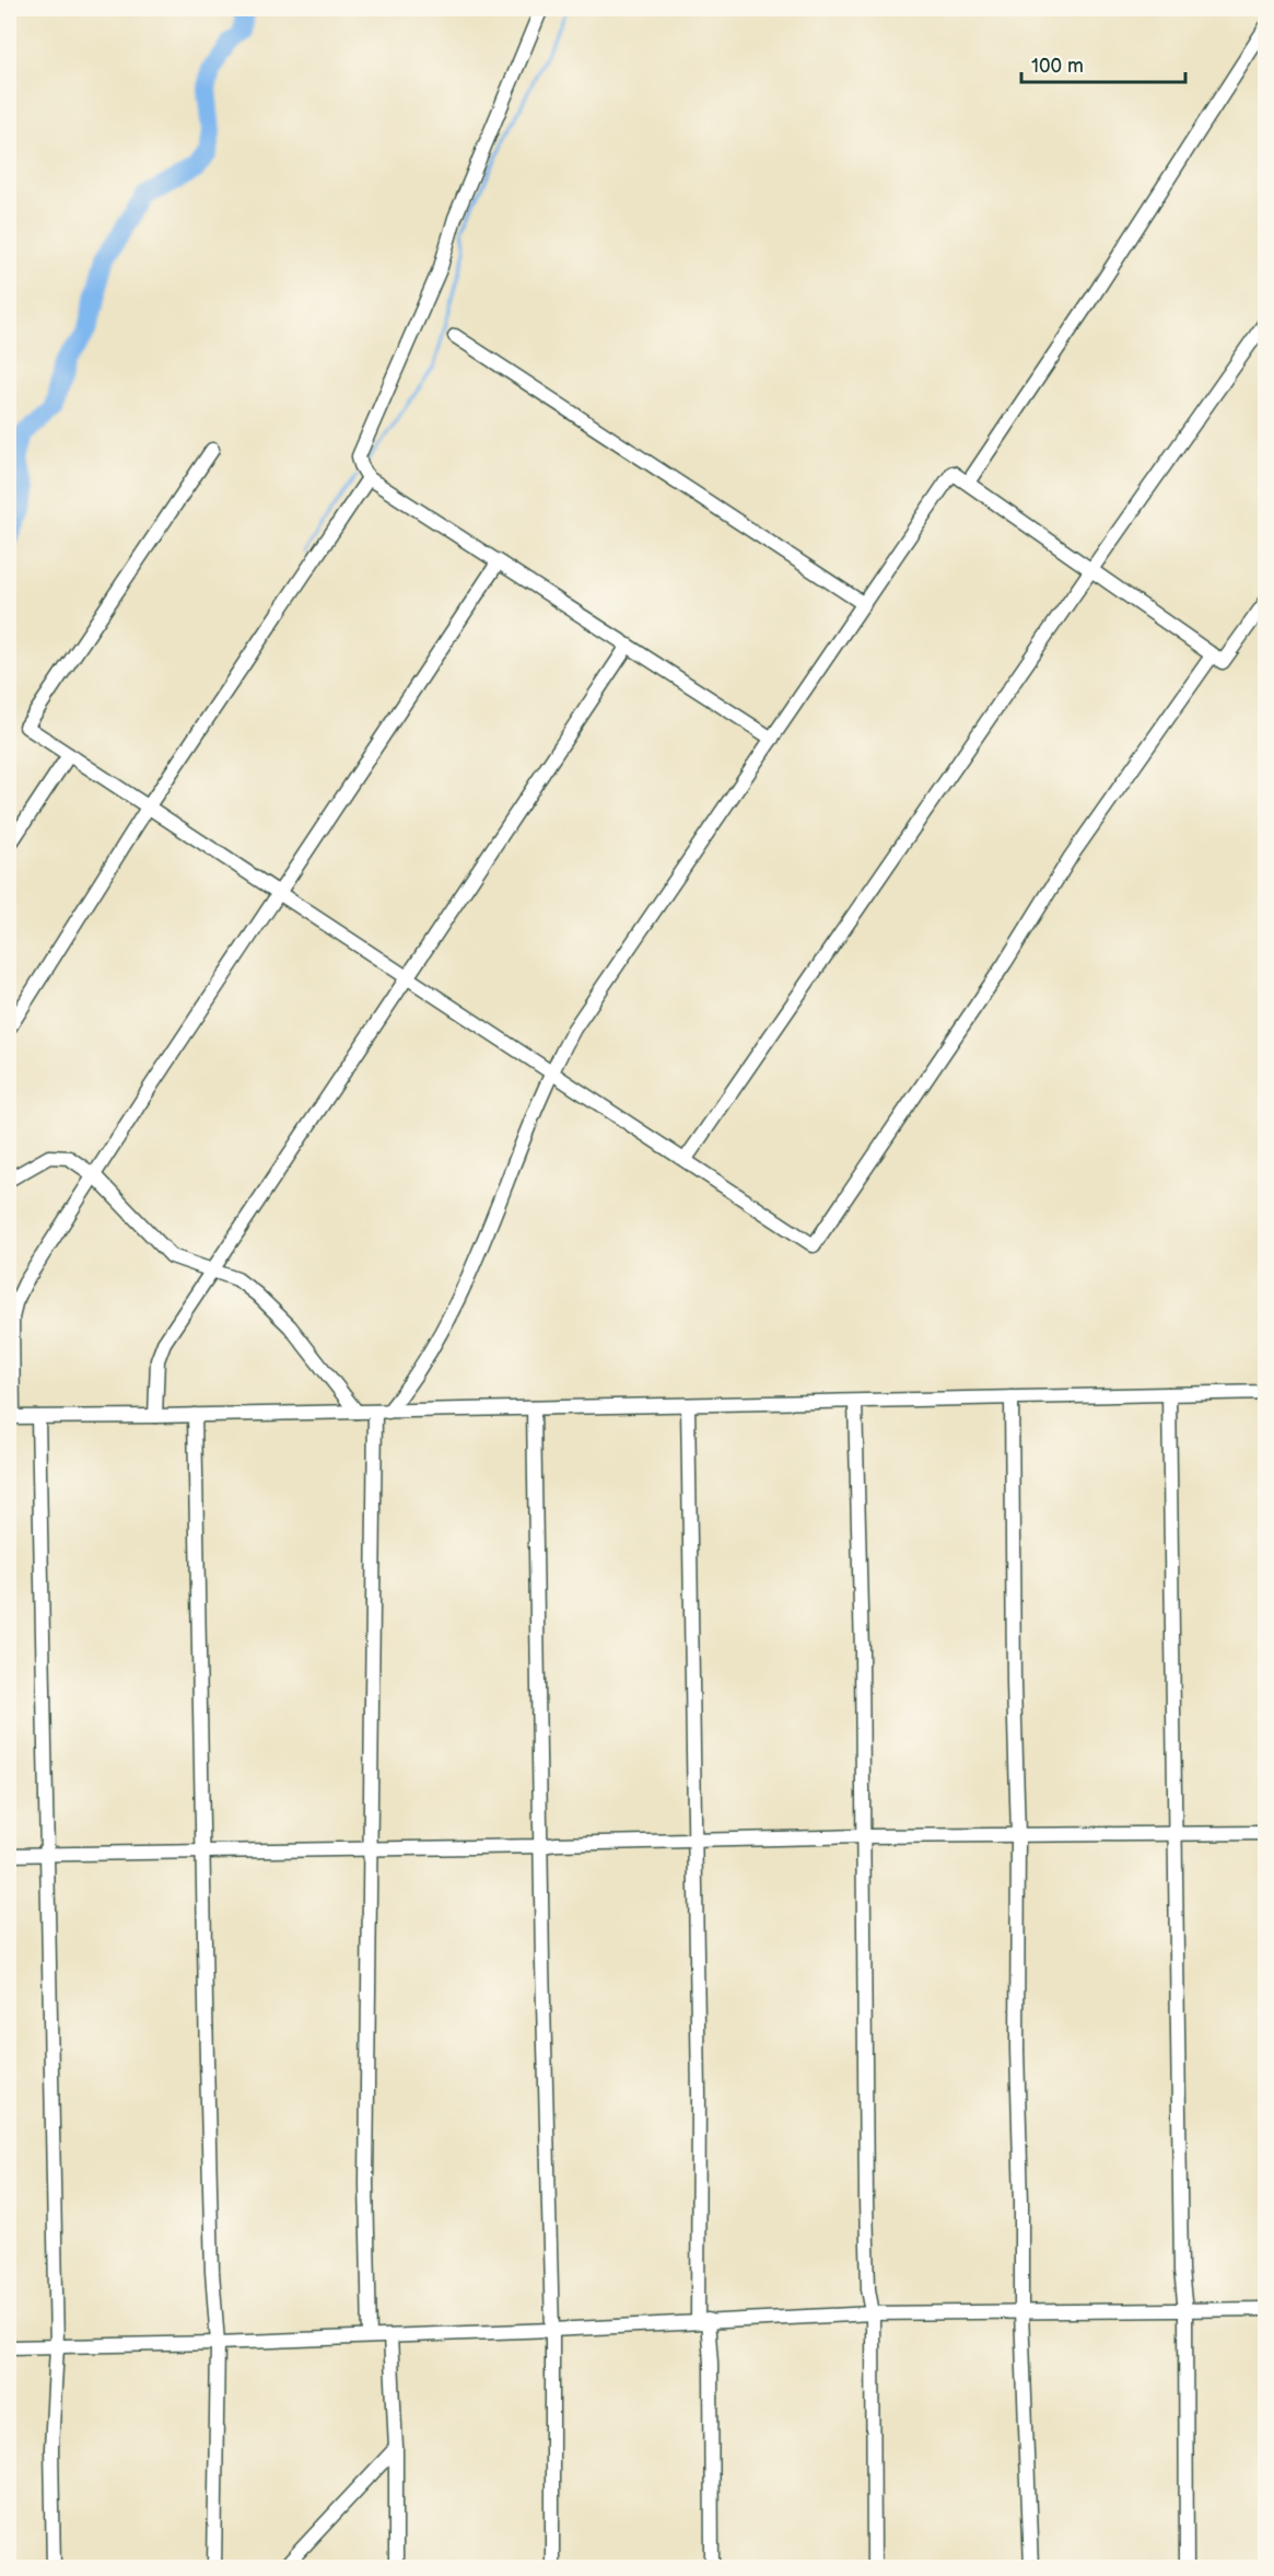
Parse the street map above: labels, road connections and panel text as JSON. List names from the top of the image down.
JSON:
{
  "scale_bar": "100 m"
}
